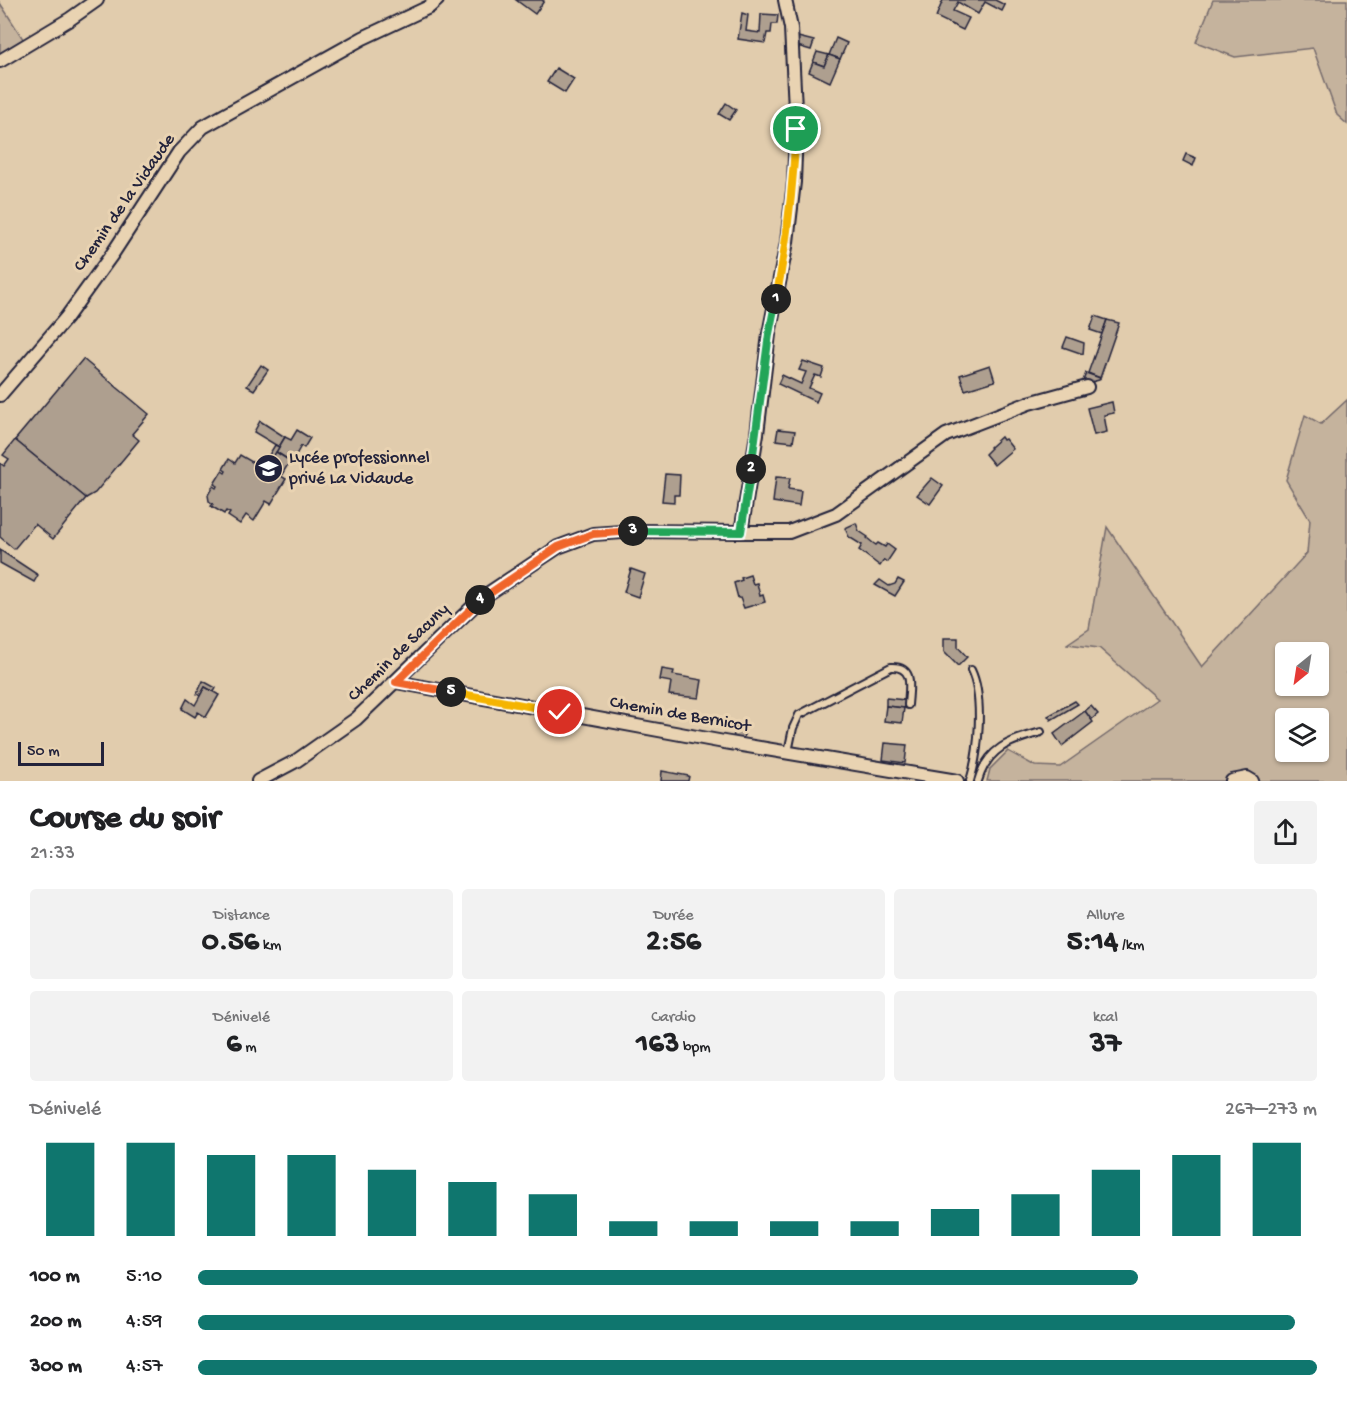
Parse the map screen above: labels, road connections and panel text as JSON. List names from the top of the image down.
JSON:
{
  "streets": {
    "street": ["Chemin de la Vidaude", "Chemin de Sacuny", "Chemin de Bernicot"]
  },
  "crossings": [
    ["Chemin de Sacuny", "Chemin de Bernicot"]
  ],
  "places": {
    "school or university": ["Lycée professionnel privé La Vidaude"]
  },
  "scale_bar": "50 m",
  "north": "bottom left",
  "page": {
    "pins": [
      "1",
      "2",
      "3",
      "4",
      "5"
    ],
    "scale": "50 m",
    "heading": ["Course du soir", "21:33"],
    "stats": [
      ["Distance", "0.56 km"],
      ["Durée", "2:56"],
      ["Allure", "5:14 /km"],
      ["Dénivelé", "6 m"],
      ["Cardio", "163 bpm"],
      ["kcal", "37"]
    ],
    "chart": ["Dénivelé", "267–273 m"],
    "list": [
      {
        "name": "100 m",
        "note": "5:10"
      },
      {
        "name": "200 m",
        "note": "4:59"
      },
      {
        "name": "300 m",
        "note": "4:57"
      }
    ]
  }
}
